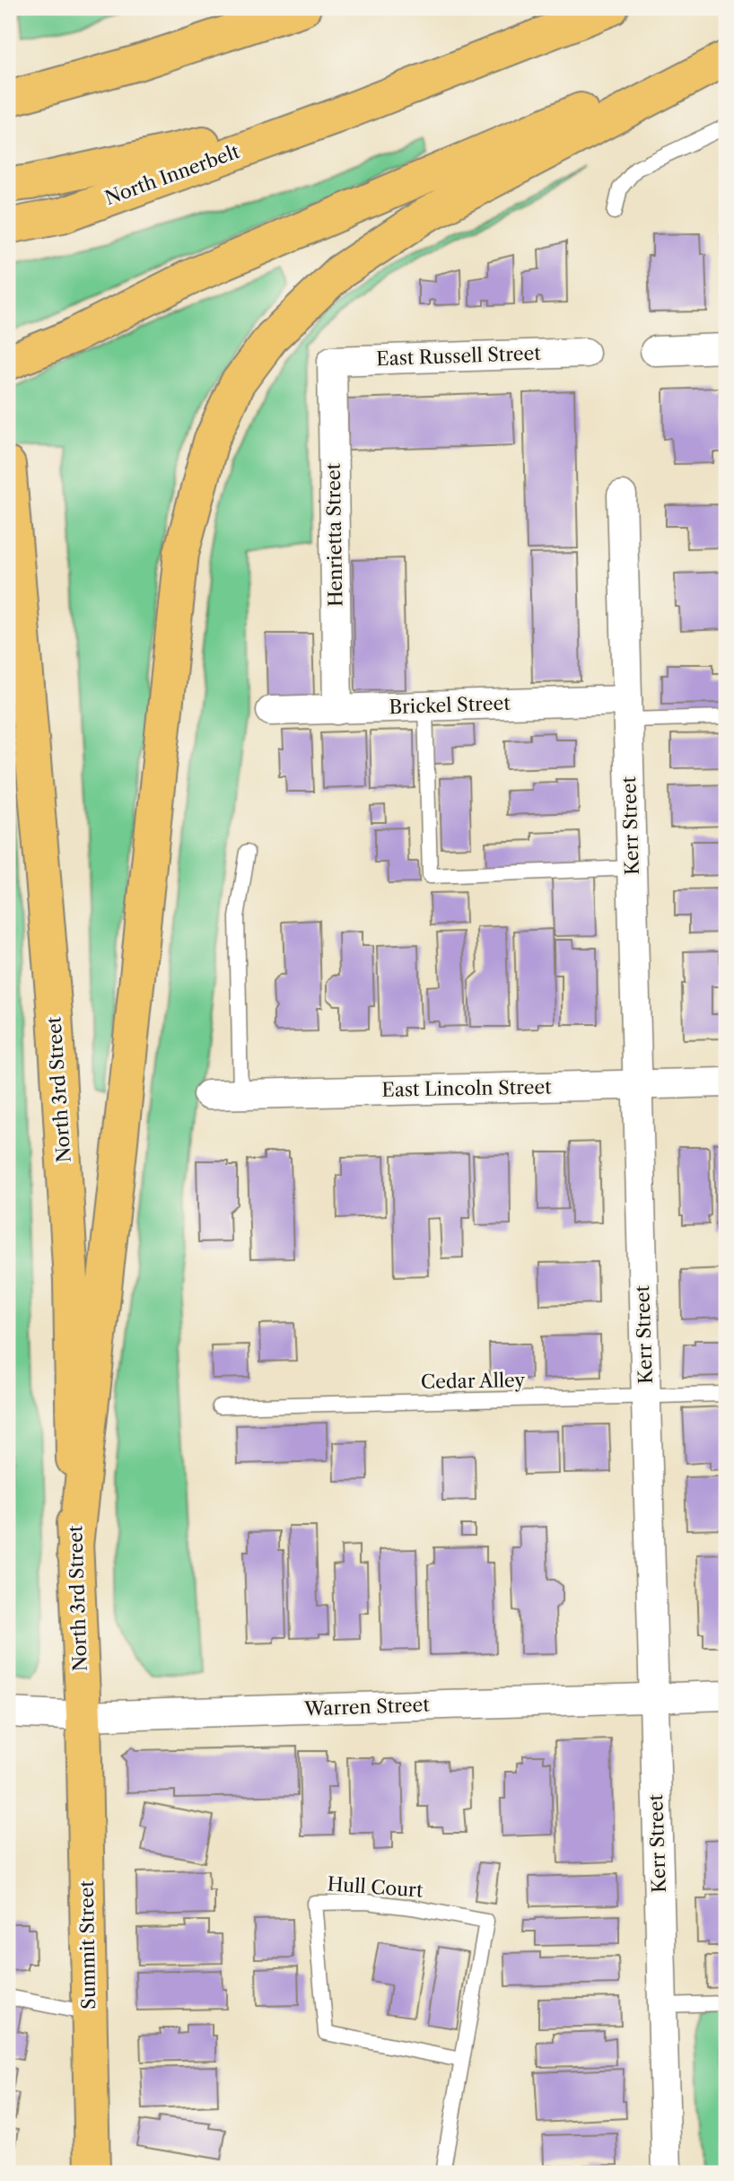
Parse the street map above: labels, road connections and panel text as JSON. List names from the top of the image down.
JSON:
{
  "streets": {
    "main road": ["North Innerbelt", "North 3rd Street", "Summit Street"],
    "street": [
      "East Russell Street",
      "Henrietta Street",
      "Brickel Street",
      "Kerr Street",
      "East Lincoln Street",
      "Warren Street"
    ],
    "lane": ["Cedar Alley", "Hull Court"]
  },
  "crossings": [
    ["East Russell Street", "Henrietta Street"],
    ["Henrietta Street", "Brickel Street"],
    ["Brickel Street", "Kerr Street"],
    ["Kerr Street", "East Lincoln Street"],
    ["Kerr Street", "Cedar Alley"],
    ["Kerr Street", "Warren Street"],
    ["North 3rd Street", "Warren Street"],
    ["North 3rd Street", "Summit Street"],
    ["Warren Street", "Summit Street"]
  ]
}
